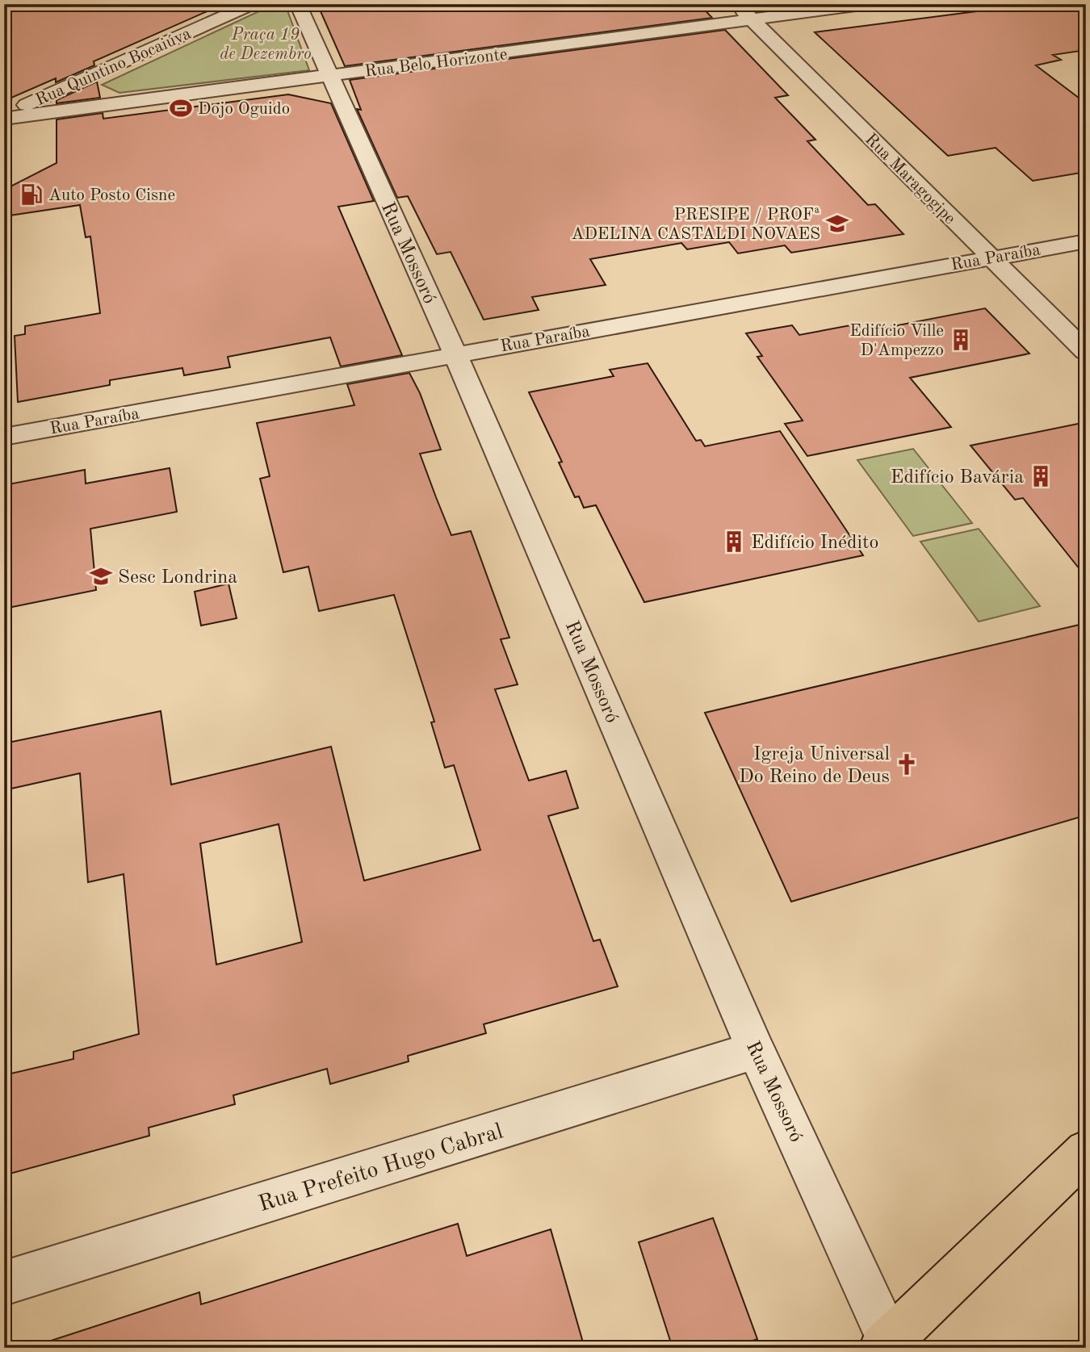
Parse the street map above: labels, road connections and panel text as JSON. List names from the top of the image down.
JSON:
{
  "streets": {
    "street": [
      "Rua Belo Horizonte",
      "Rua Quintino Bocaiúva",
      "Rua Maragogipe",
      "Rua Mossoró",
      "Rua Paraíba",
      "Rua Prefeito Hugo Cabral"
    ]
  },
  "crossings": [
    ["Rua Belo Horizonte", "Rua Quintino Bocaiúva"],
    ["Rua Belo Horizonte", "Rua Maragogipe"],
    ["Rua Belo Horizonte", "Rua Mossoró"],
    ["Rua Maragogipe", "Rua Paraíba"],
    ["Rua Mossoró", "Rua Paraíba"],
    ["Rua Mossoró", "Rua Prefeito Hugo Cabral"]
  ],
  "parks": ["Praça 19 de Dezembro"],
  "places": {
    "sports": ["Dojo Oguido"],
    "fuel station": ["Auto Posto Cisne"],
    "school or university": ["PRESIPE / PROFª ADELINA CASTALDI NOVAES", "Sesc Londrina"],
    "building": ["Edifício Ville D'Ampezzo", "Edifício Bavária", "Edifício Inédito"],
    "church": ["Igreja Universal Do Reino de Deus"]
  }
}
